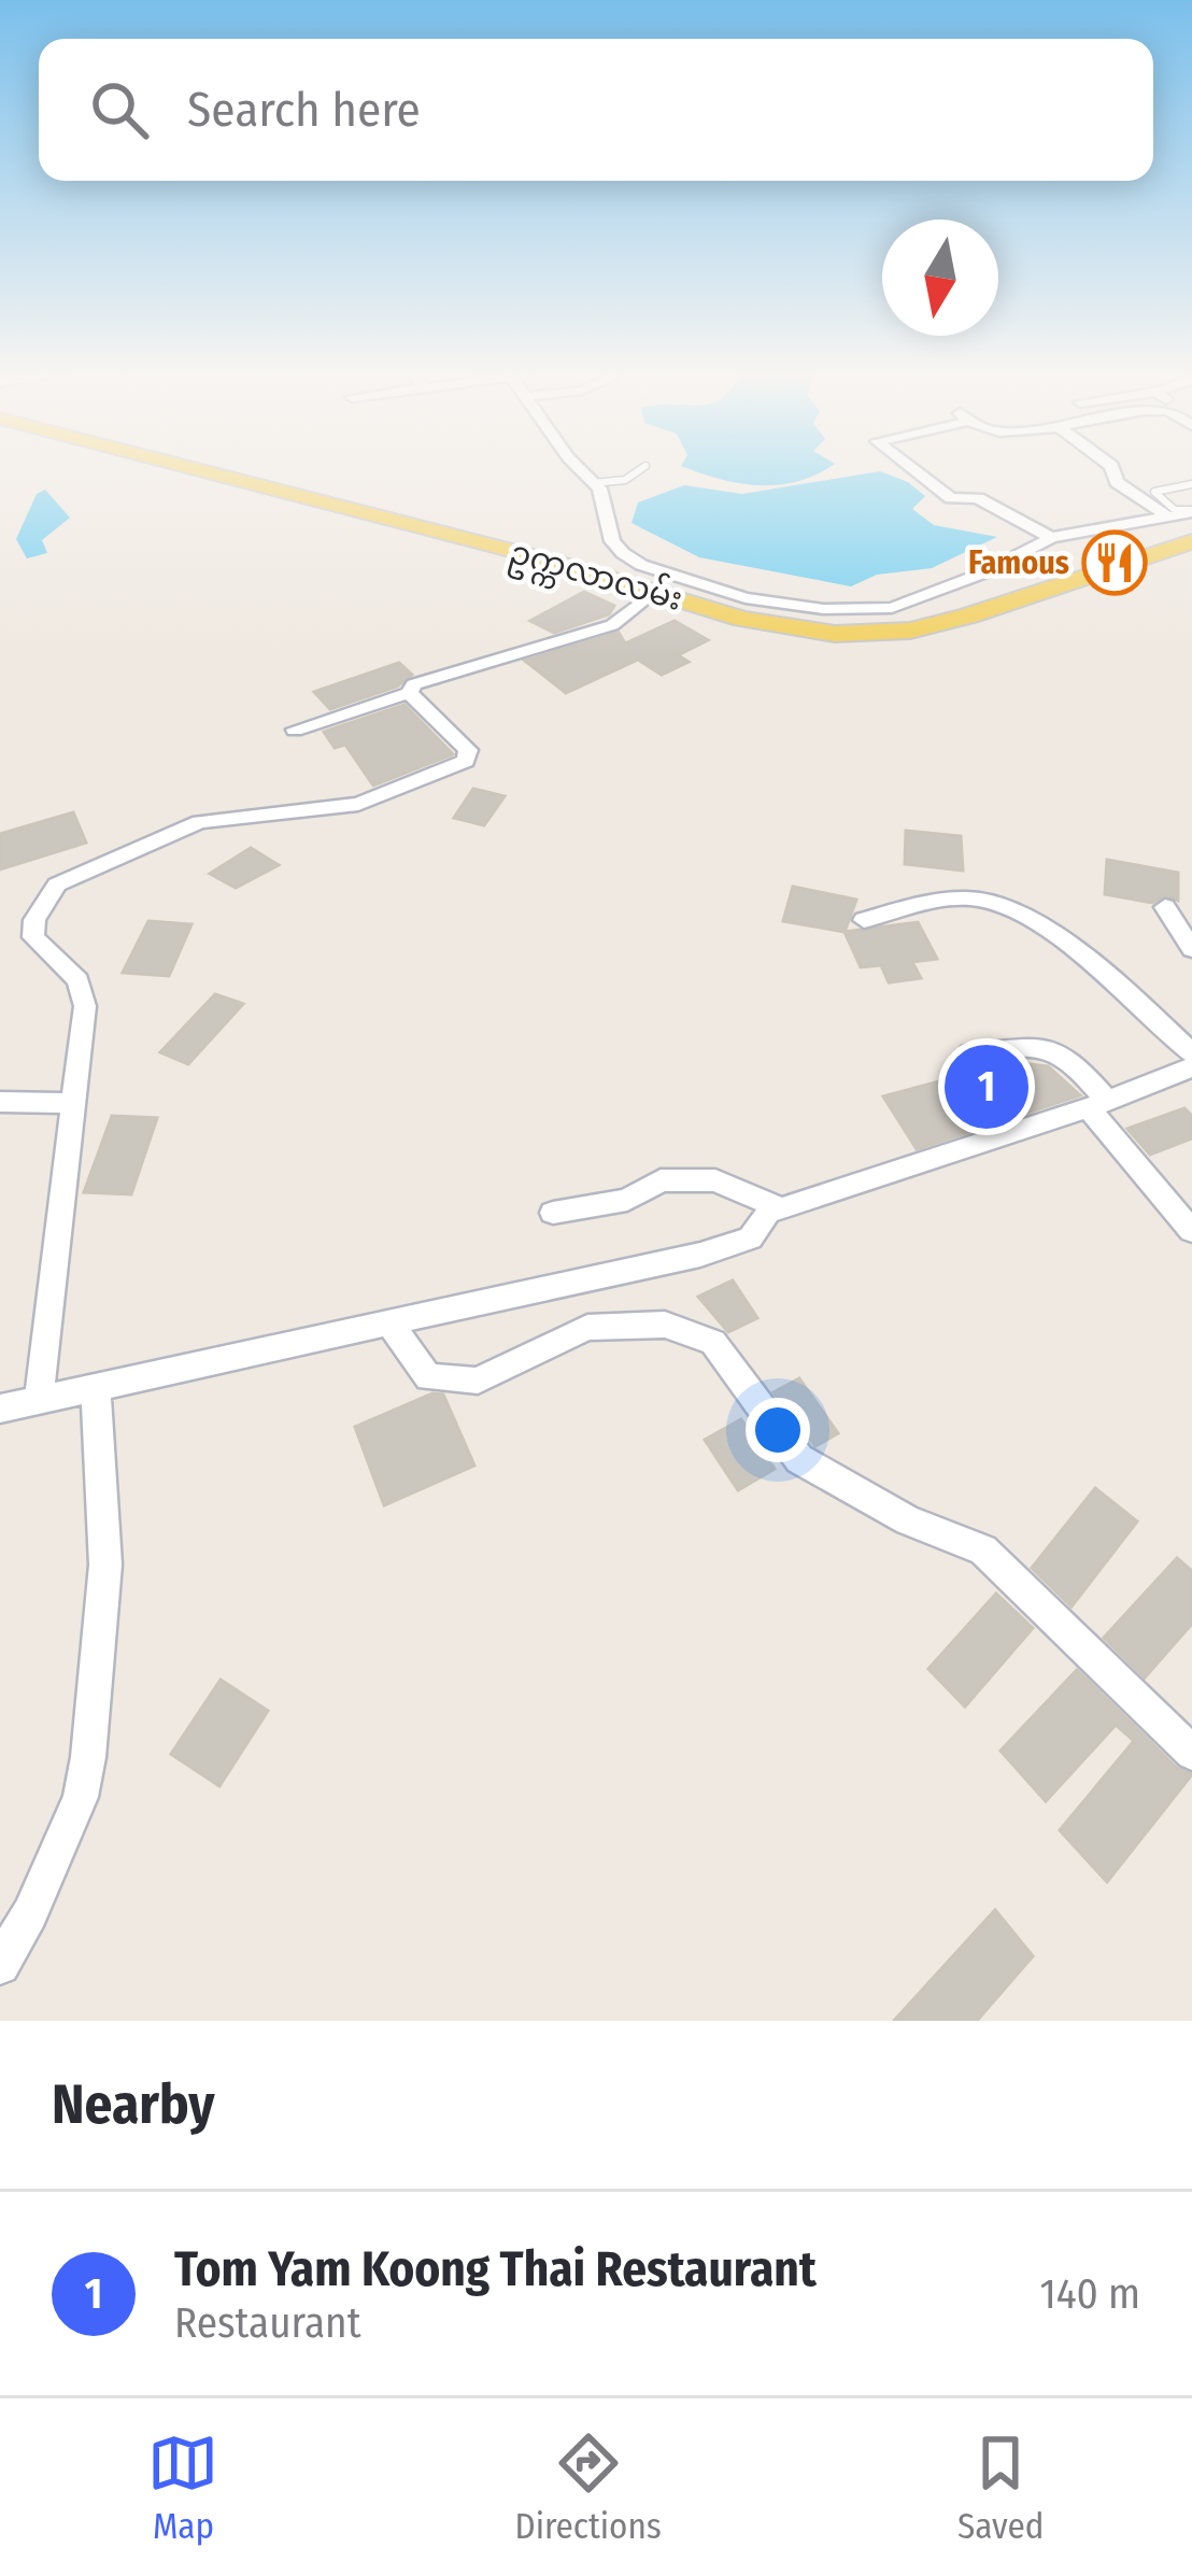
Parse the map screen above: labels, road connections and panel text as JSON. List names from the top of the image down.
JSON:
{
  "streets": {
    "main road": ["ဥက္ကလာလမ်း"]
  },
  "places": {
    "restaurant": ["Famous"]
  },
  "north": "bottom",
  "page": {
    "search": "Search here",
    "pins": "1",
    "heading": "Nearby",
    "list": [
      {
        "mark": "1",
        "name": "Tom Yam Koong Thai Restaurant",
        "note": "Restaurant",
        "value": "140 m"
      }
    ],
    "nav": ["Map", "Directions", "Saved"]
  }
}
